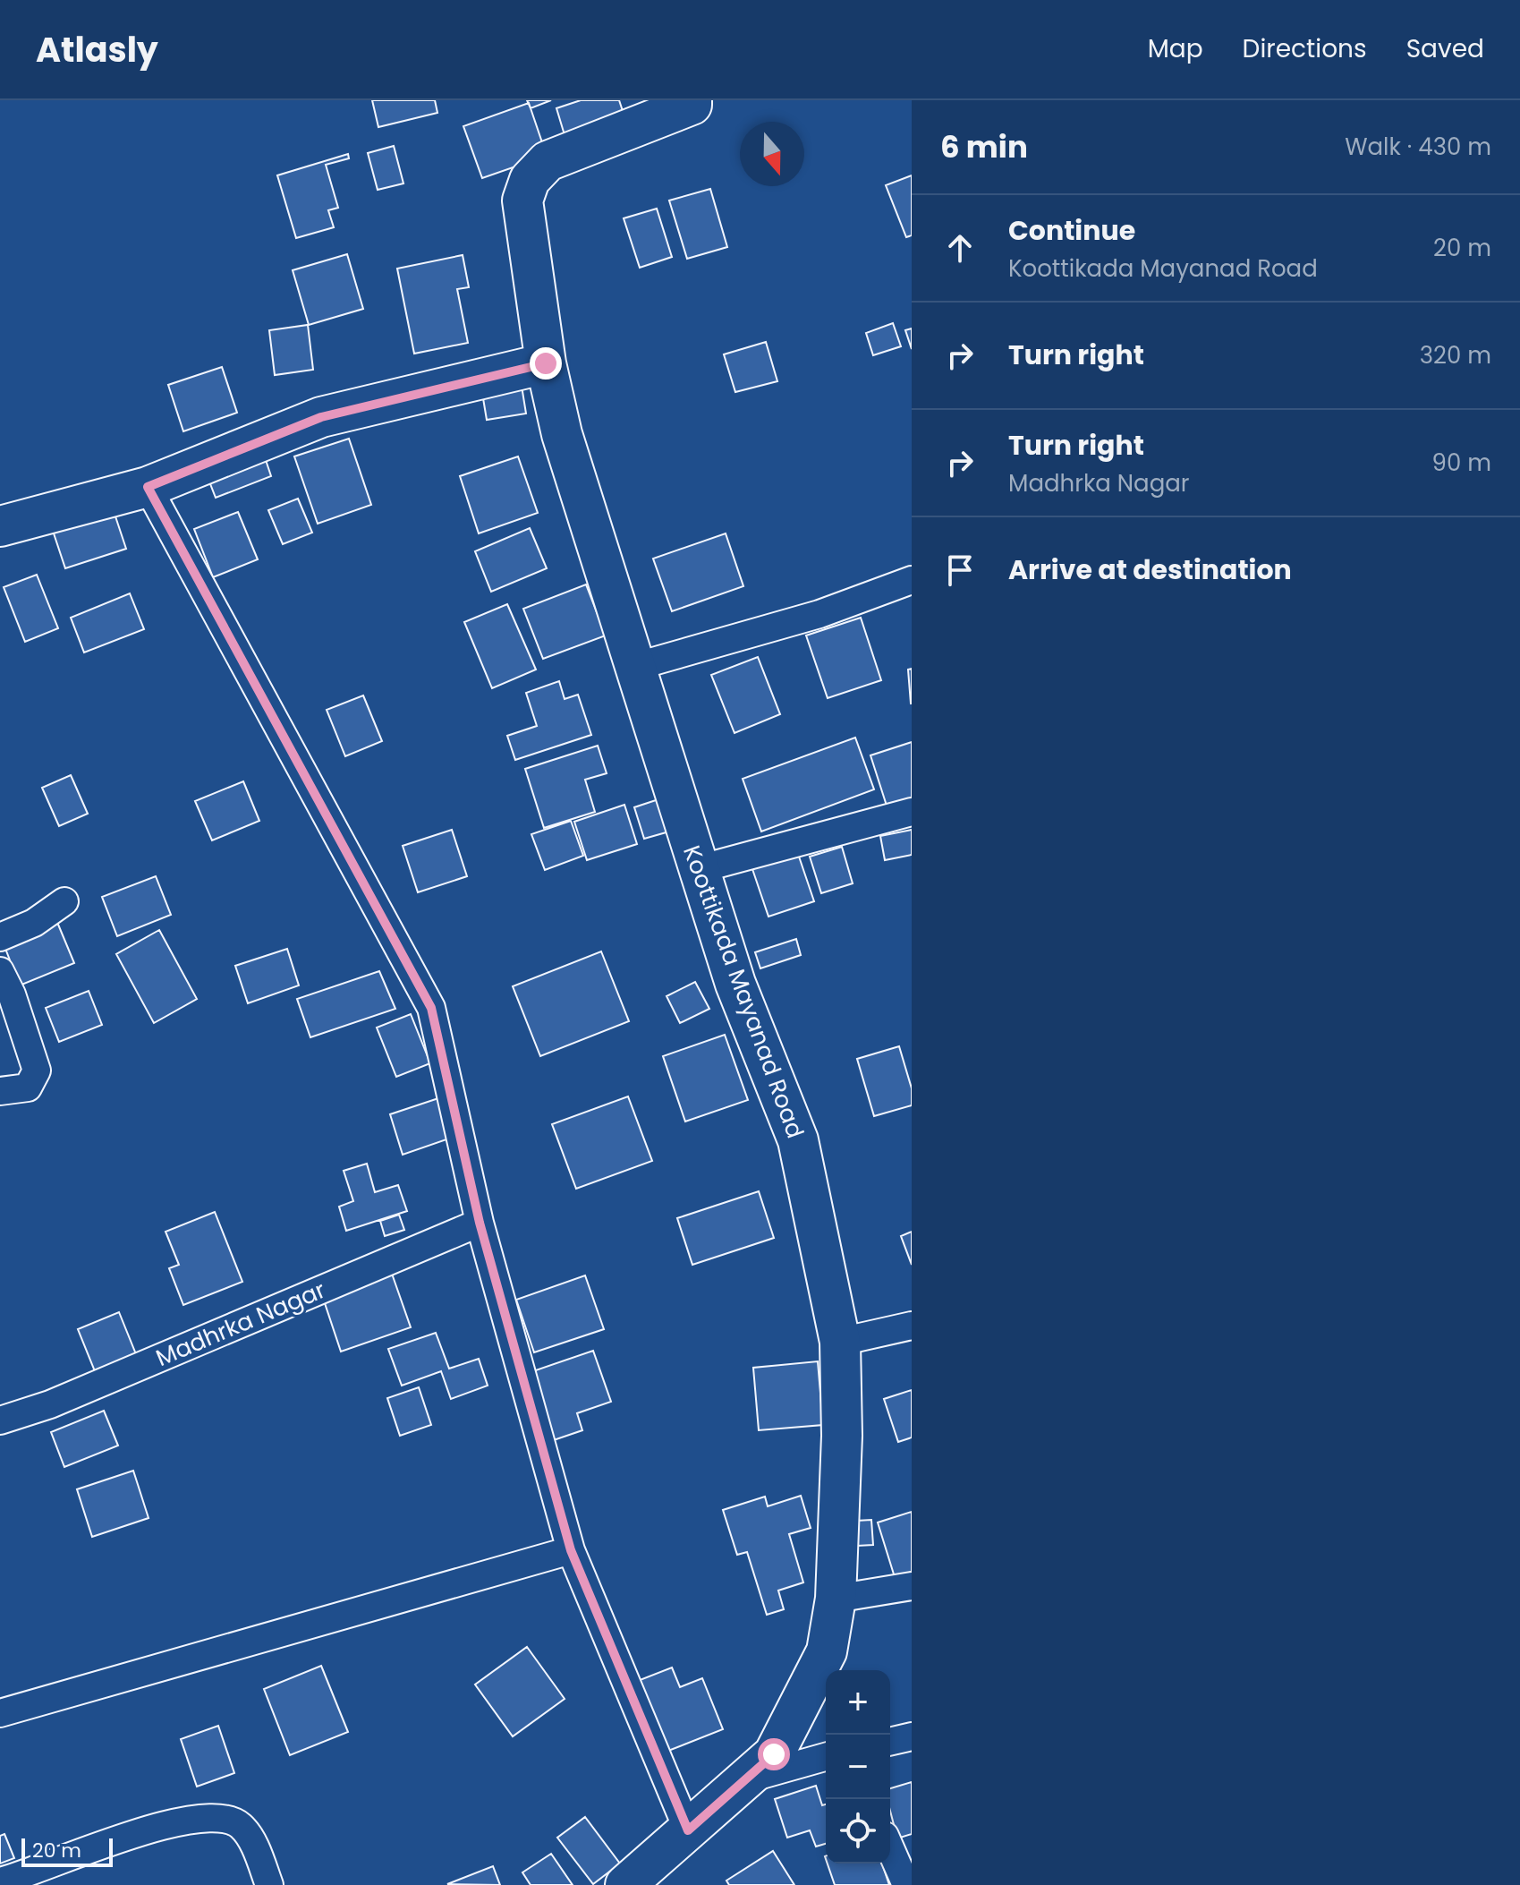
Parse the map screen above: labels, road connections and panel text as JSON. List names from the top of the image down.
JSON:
{
  "streets": {
    "main road": ["Koottikada Mayanad Road"],
    "street": ["Madhrka Nagar"]
  },
  "scale_bar": "20 m",
  "north": "bottom",
  "page": {
    "header": "Atlasly",
    "nav": ["Map", "Directions", "Saved"],
    "heading": ["6 min", "Walk · 430 m"],
    "list": [
      ["Continue", "Koottikada Mayanad Road", "20 m"],
      ["Turn right", "320 m"],
      ["Turn right", "Madhrka Nagar", "90 m"],
      "Arrive at destination"
    ],
    "map_buttons": ["+", "−"],
    "scale": "20 m"
  }
}
